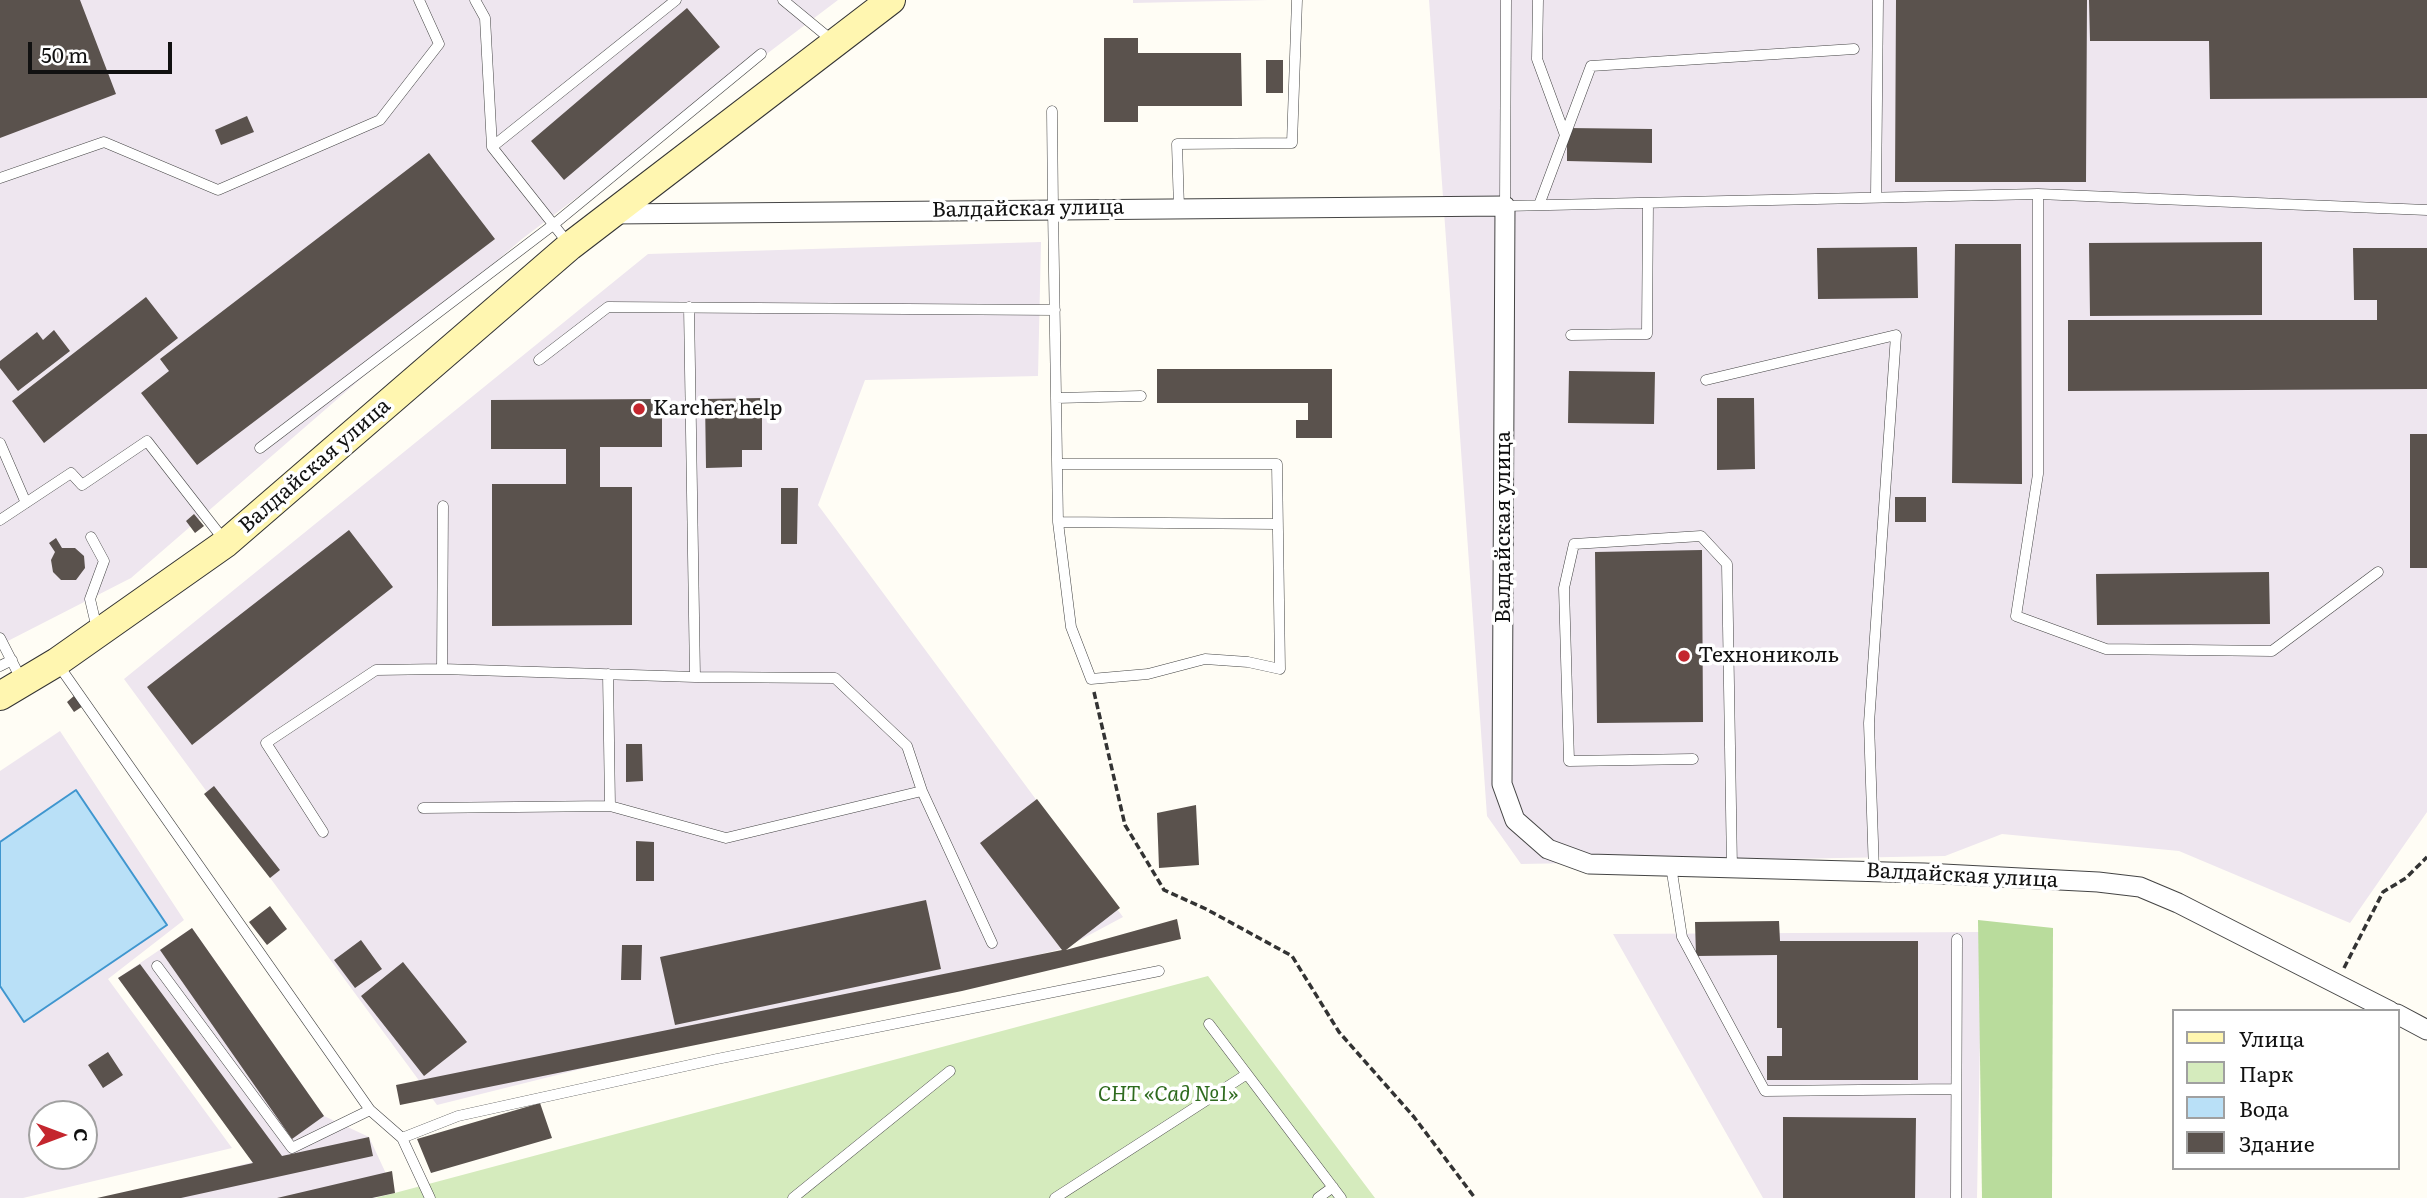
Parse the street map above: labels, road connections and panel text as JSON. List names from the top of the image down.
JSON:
{
  "streets": {
    "street": ["Валдайская улица"]
  },
  "parks": ["СНТ «Сад №1»"],
  "places": ["Karcher help", "Технониколь"],
  "legend": [
    "Улица",
    "Парк",
    "Вода",
    "Здание"
  ],
  "scale_bar": "50 m",
  "north": "right"
}
